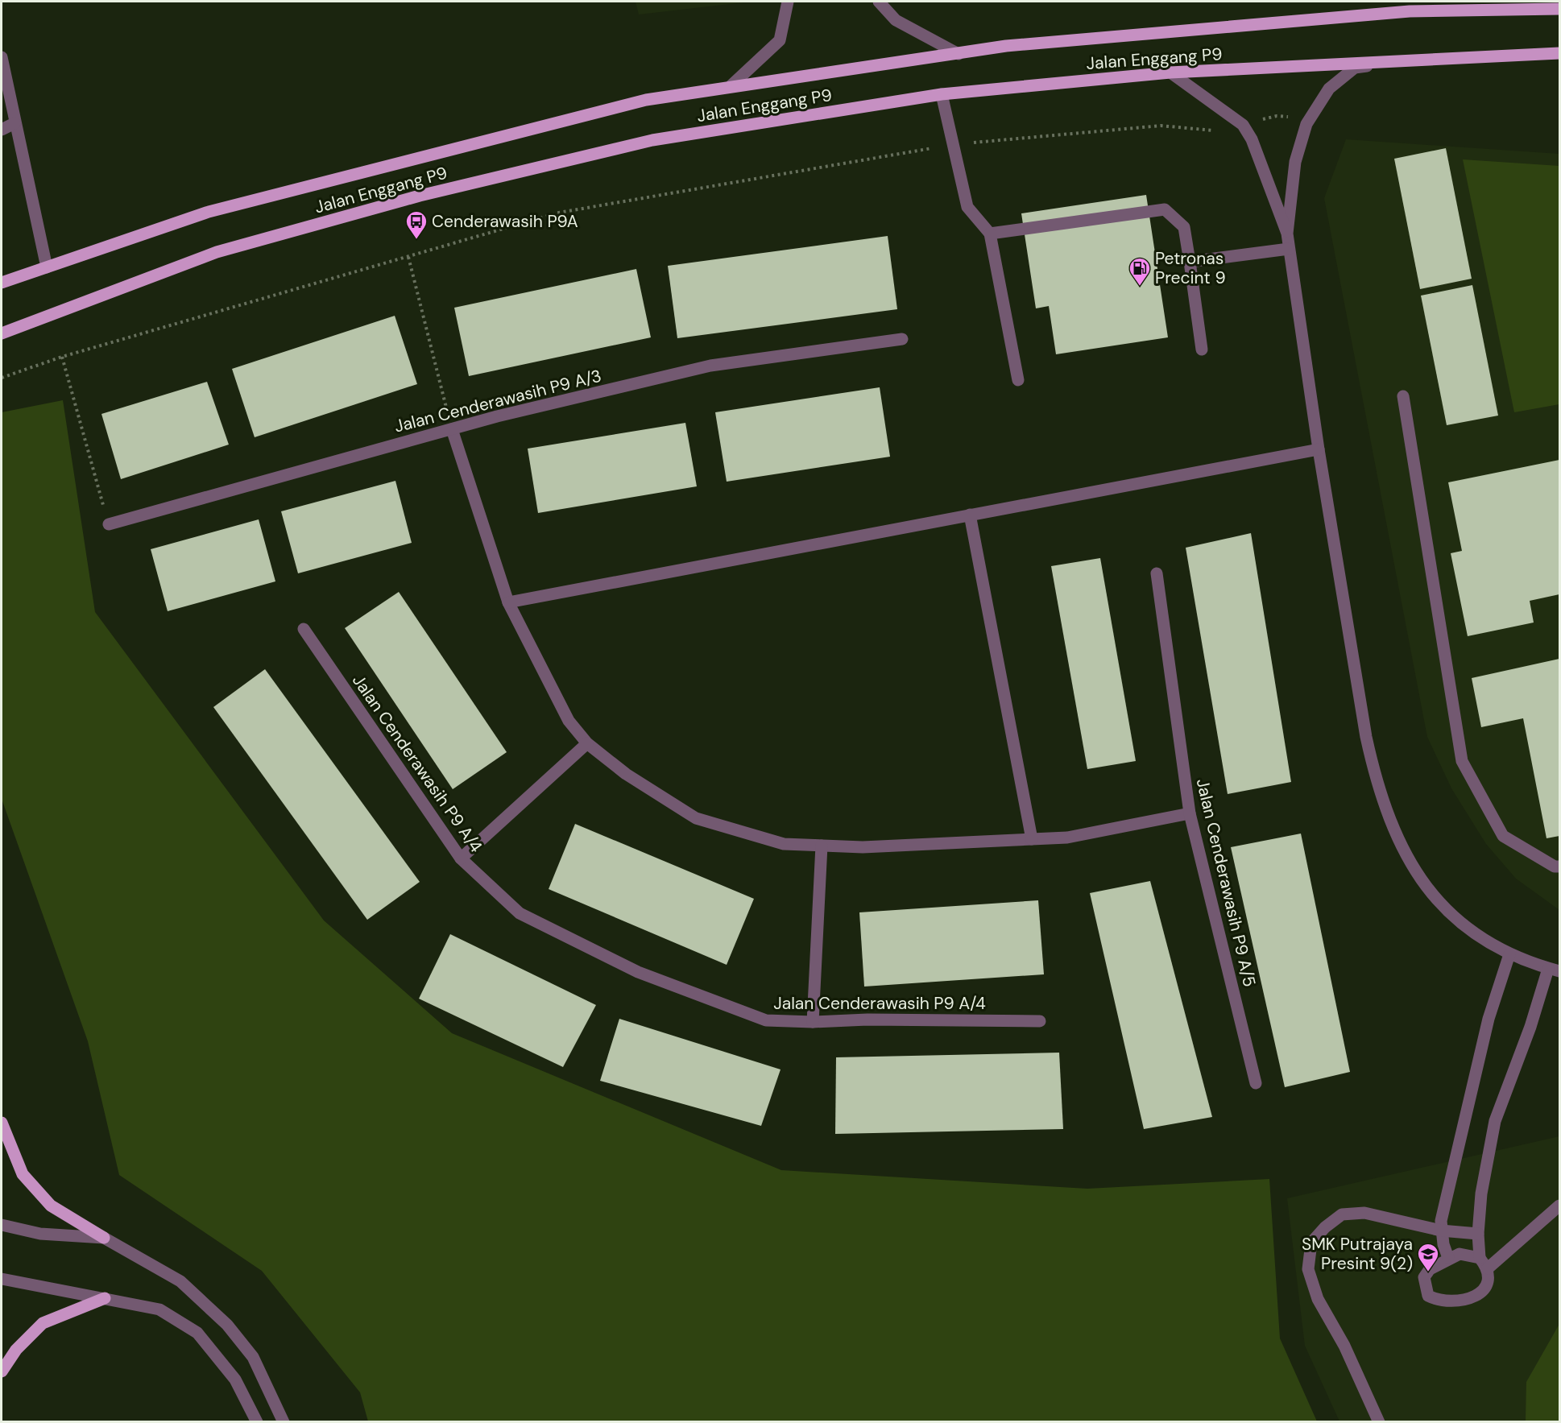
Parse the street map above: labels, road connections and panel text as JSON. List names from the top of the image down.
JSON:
{
  "streets": {
    "main road": ["Jalan Enggang P9"],
    "street": ["Jalan Cenderawasih P9 A/3", "Jalan Cenderawasih P9 A/4", "Jalan Cenderawasih P9 A/5"]
  },
  "places": {
    "bus stop": ["Cenderawasih P9A"],
    "fuel station": ["Petronas Precint 9"],
    "school or university": ["SMK Putrajaya Presint 9(2)"]
  }
}
